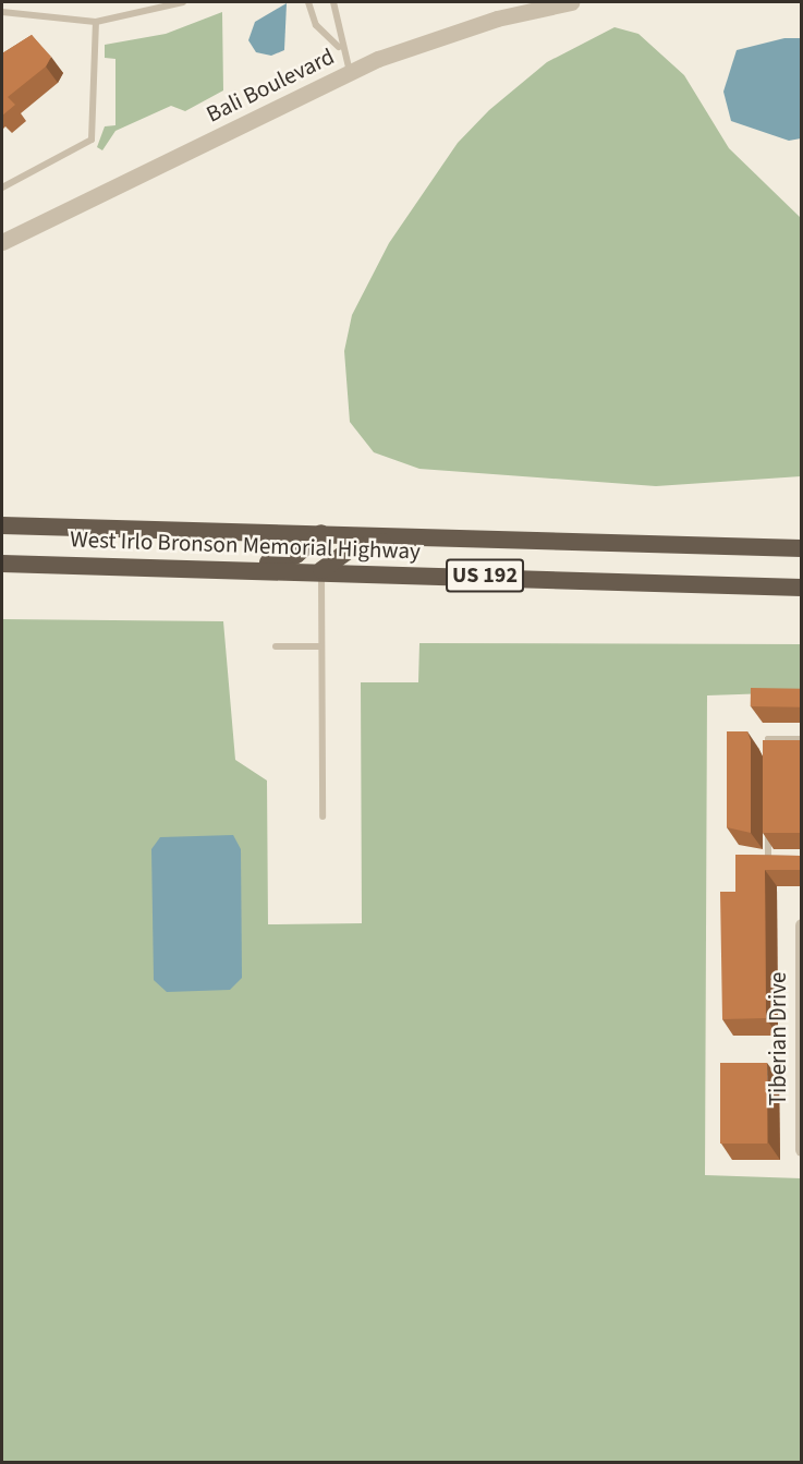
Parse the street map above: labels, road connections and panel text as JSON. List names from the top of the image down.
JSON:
{
  "streets": {
    "highway": ["West Irlo Bronson Memorial Highway", "US 192"],
    "street": ["Bali Boulevard", "Tiberian Drive"]
  }
}
